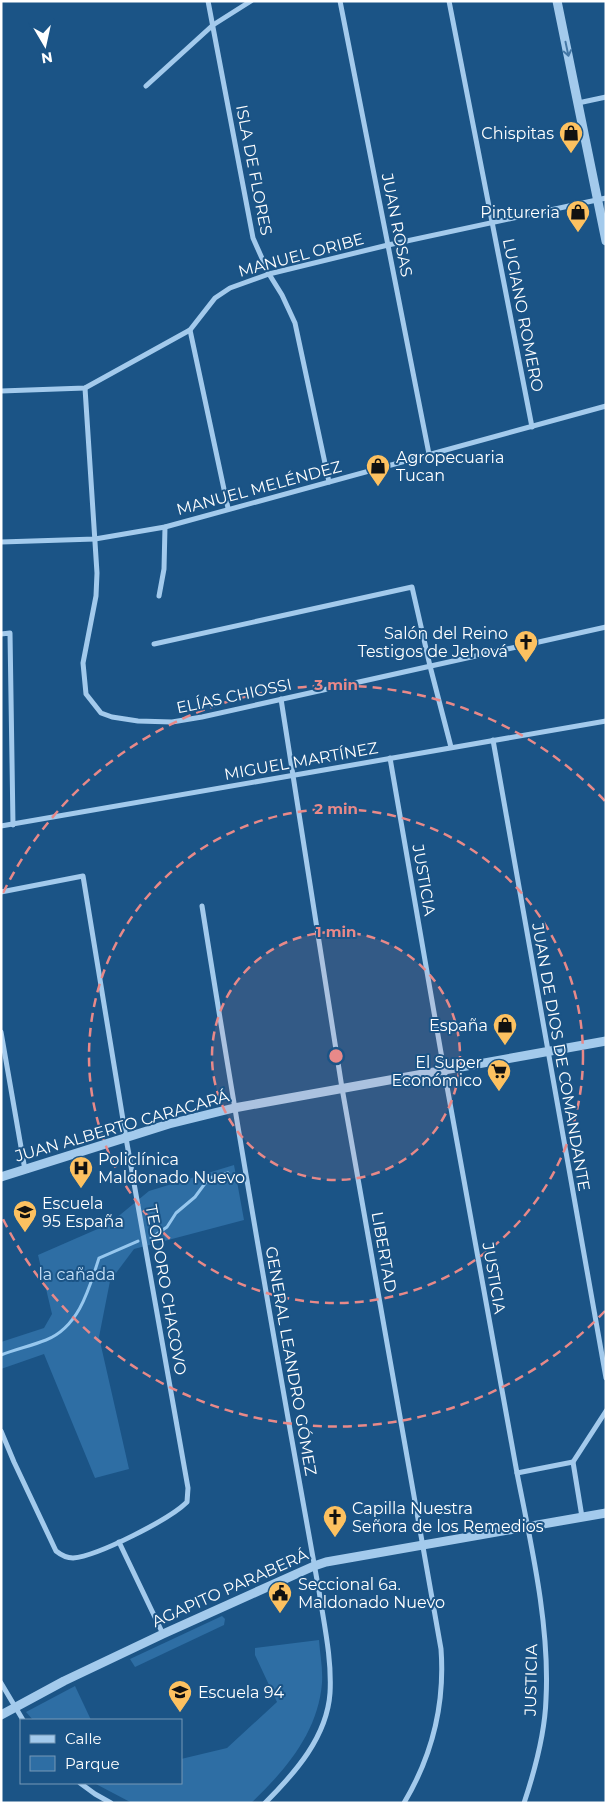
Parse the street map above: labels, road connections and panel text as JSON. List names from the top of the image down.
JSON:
{
  "streets": {
    "street": [
      "ISLA DE FLORES",
      "JUAN ROSAS",
      "MANUEL ORIBE",
      "LUCIANO ROMERO",
      "MANUEL MELÉNDEZ",
      "ELÍAS CHIOSSI",
      "MIGUEL MARTÍNEZ",
      "JUSTICIA",
      "JUAN DE DIOS DE COMANDANTE",
      "JUAN ALBERTO CARACARÁ",
      "LIBERTAD",
      "TEODORO CHACOVO",
      "GENERAL LEANDRO GÓMEZ",
      "AGAPITO PARABERÁ"
    ]
  },
  "crossings": [
    ["ISLA DE FLORES", "MANUEL ORIBE"],
    ["ISLA DE FLORES", "MANUEL MELÉNDEZ"],
    ["JUAN ROSAS", "MANUEL ORIBE"],
    ["JUAN ROSAS", "MANUEL MELÉNDEZ"],
    ["MANUEL ORIBE", "LUCIANO ROMERO"],
    ["LUCIANO ROMERO", "MANUEL MELÉNDEZ"],
    ["MANUEL MELÉNDEZ", "ELÍAS CHIOSSI"],
    ["ELÍAS CHIOSSI", "LIBERTAD"],
    ["MIGUEL MARTÍNEZ", "JUSTICIA"],
    ["MIGUEL MARTÍNEZ", "JUAN DE DIOS DE COMANDANTE"],
    ["MIGUEL MARTÍNEZ", "LIBERTAD"],
    ["JUSTICIA", "JUAN ALBERTO CARACARÁ"],
    ["JUSTICIA", "AGAPITO PARABERÁ"],
    ["JUAN DE DIOS DE COMANDANTE", "JUAN ALBERTO CARACARÁ"],
    ["JUAN ALBERTO CARACARÁ", "LIBERTAD"],
    ["JUAN ALBERTO CARACARÁ", "TEODORO CHACOVO"],
    ["JUAN ALBERTO CARACARÁ", "GENERAL LEANDRO GÓMEZ"],
    ["LIBERTAD", "AGAPITO PARABERÁ"],
    ["GENERAL LEANDRO GÓMEZ", "AGAPITO PARABERÁ"]
  ],
  "parks": ["la cañada"],
  "places": {
    "shop": [
      "Chispitas",
      "Pintureria",
      "Agropecuaria Tucan",
      "España"
    ],
    "church": ["Salón del Reino Testigos de Jehová", "Capilla Nuestra Señora de los Remedios"],
    "supermarket": ["El Super Económico"],
    "hospital": ["Policlínica Maldonado Nuevo"],
    "school or university": ["Escuela 95 España", "Escuela 94"],
    "public building": ["Seccional 6a. Maldonado Nuevo"]
  },
  "legend": ["Calle", "Parque"],
  "north": "bottom",
  "rings": ["3 min", "2 min", "1 min"]
}
